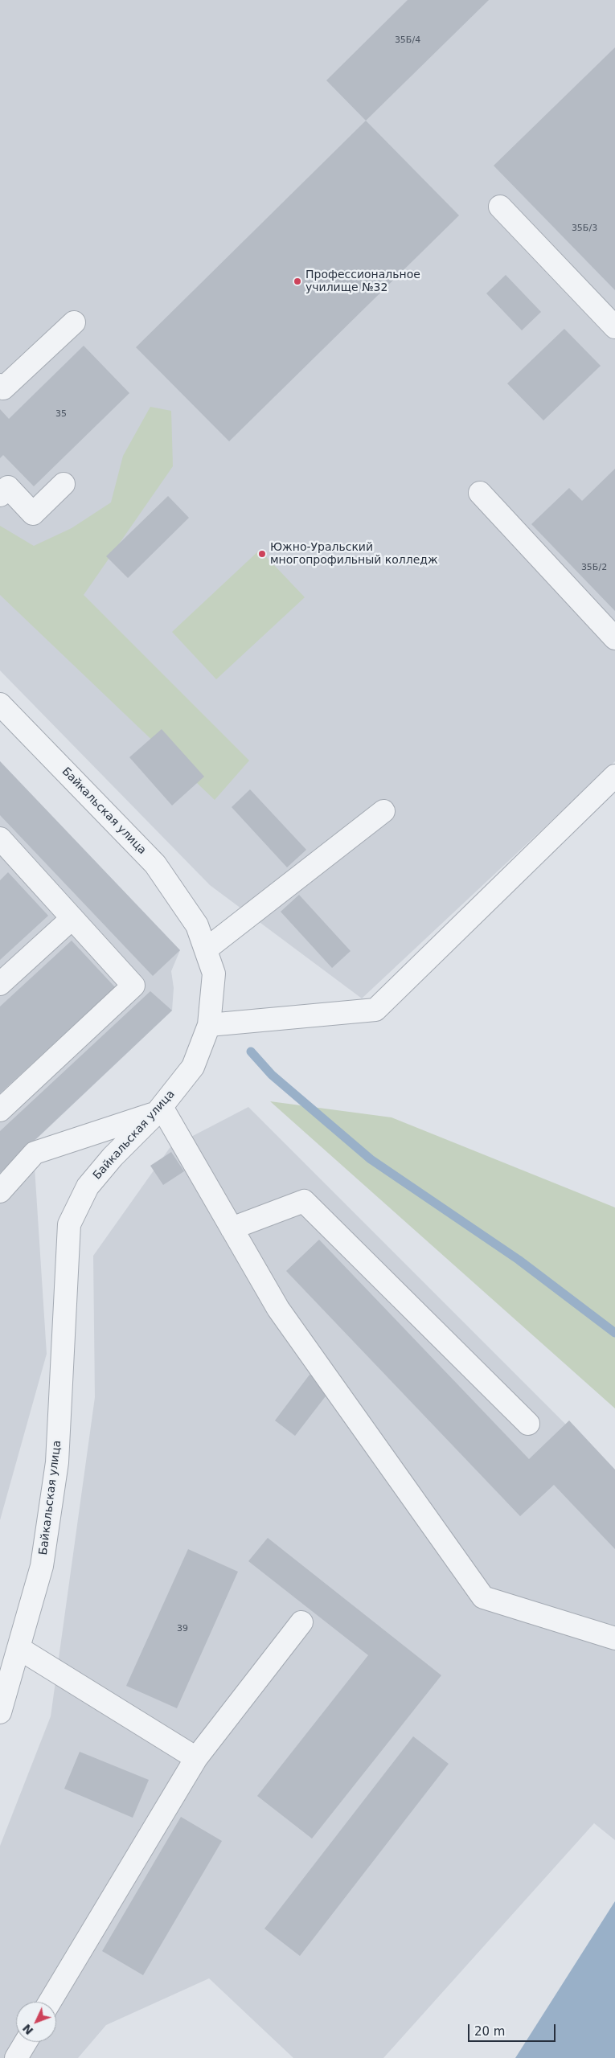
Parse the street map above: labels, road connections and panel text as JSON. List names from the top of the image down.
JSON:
{
  "streets": {
    "street": ["Байкальская улица"]
  },
  "places": ["Профессиональное училище №32", "Южно-Уральский многопрофильный колледж"],
  "house_numbers": [
    "35Б/4",
    "35Б/3",
    "35",
    "35Б/2",
    "39"
  ],
  "scale_bar": "20 m",
  "north": "bottom left"
}
